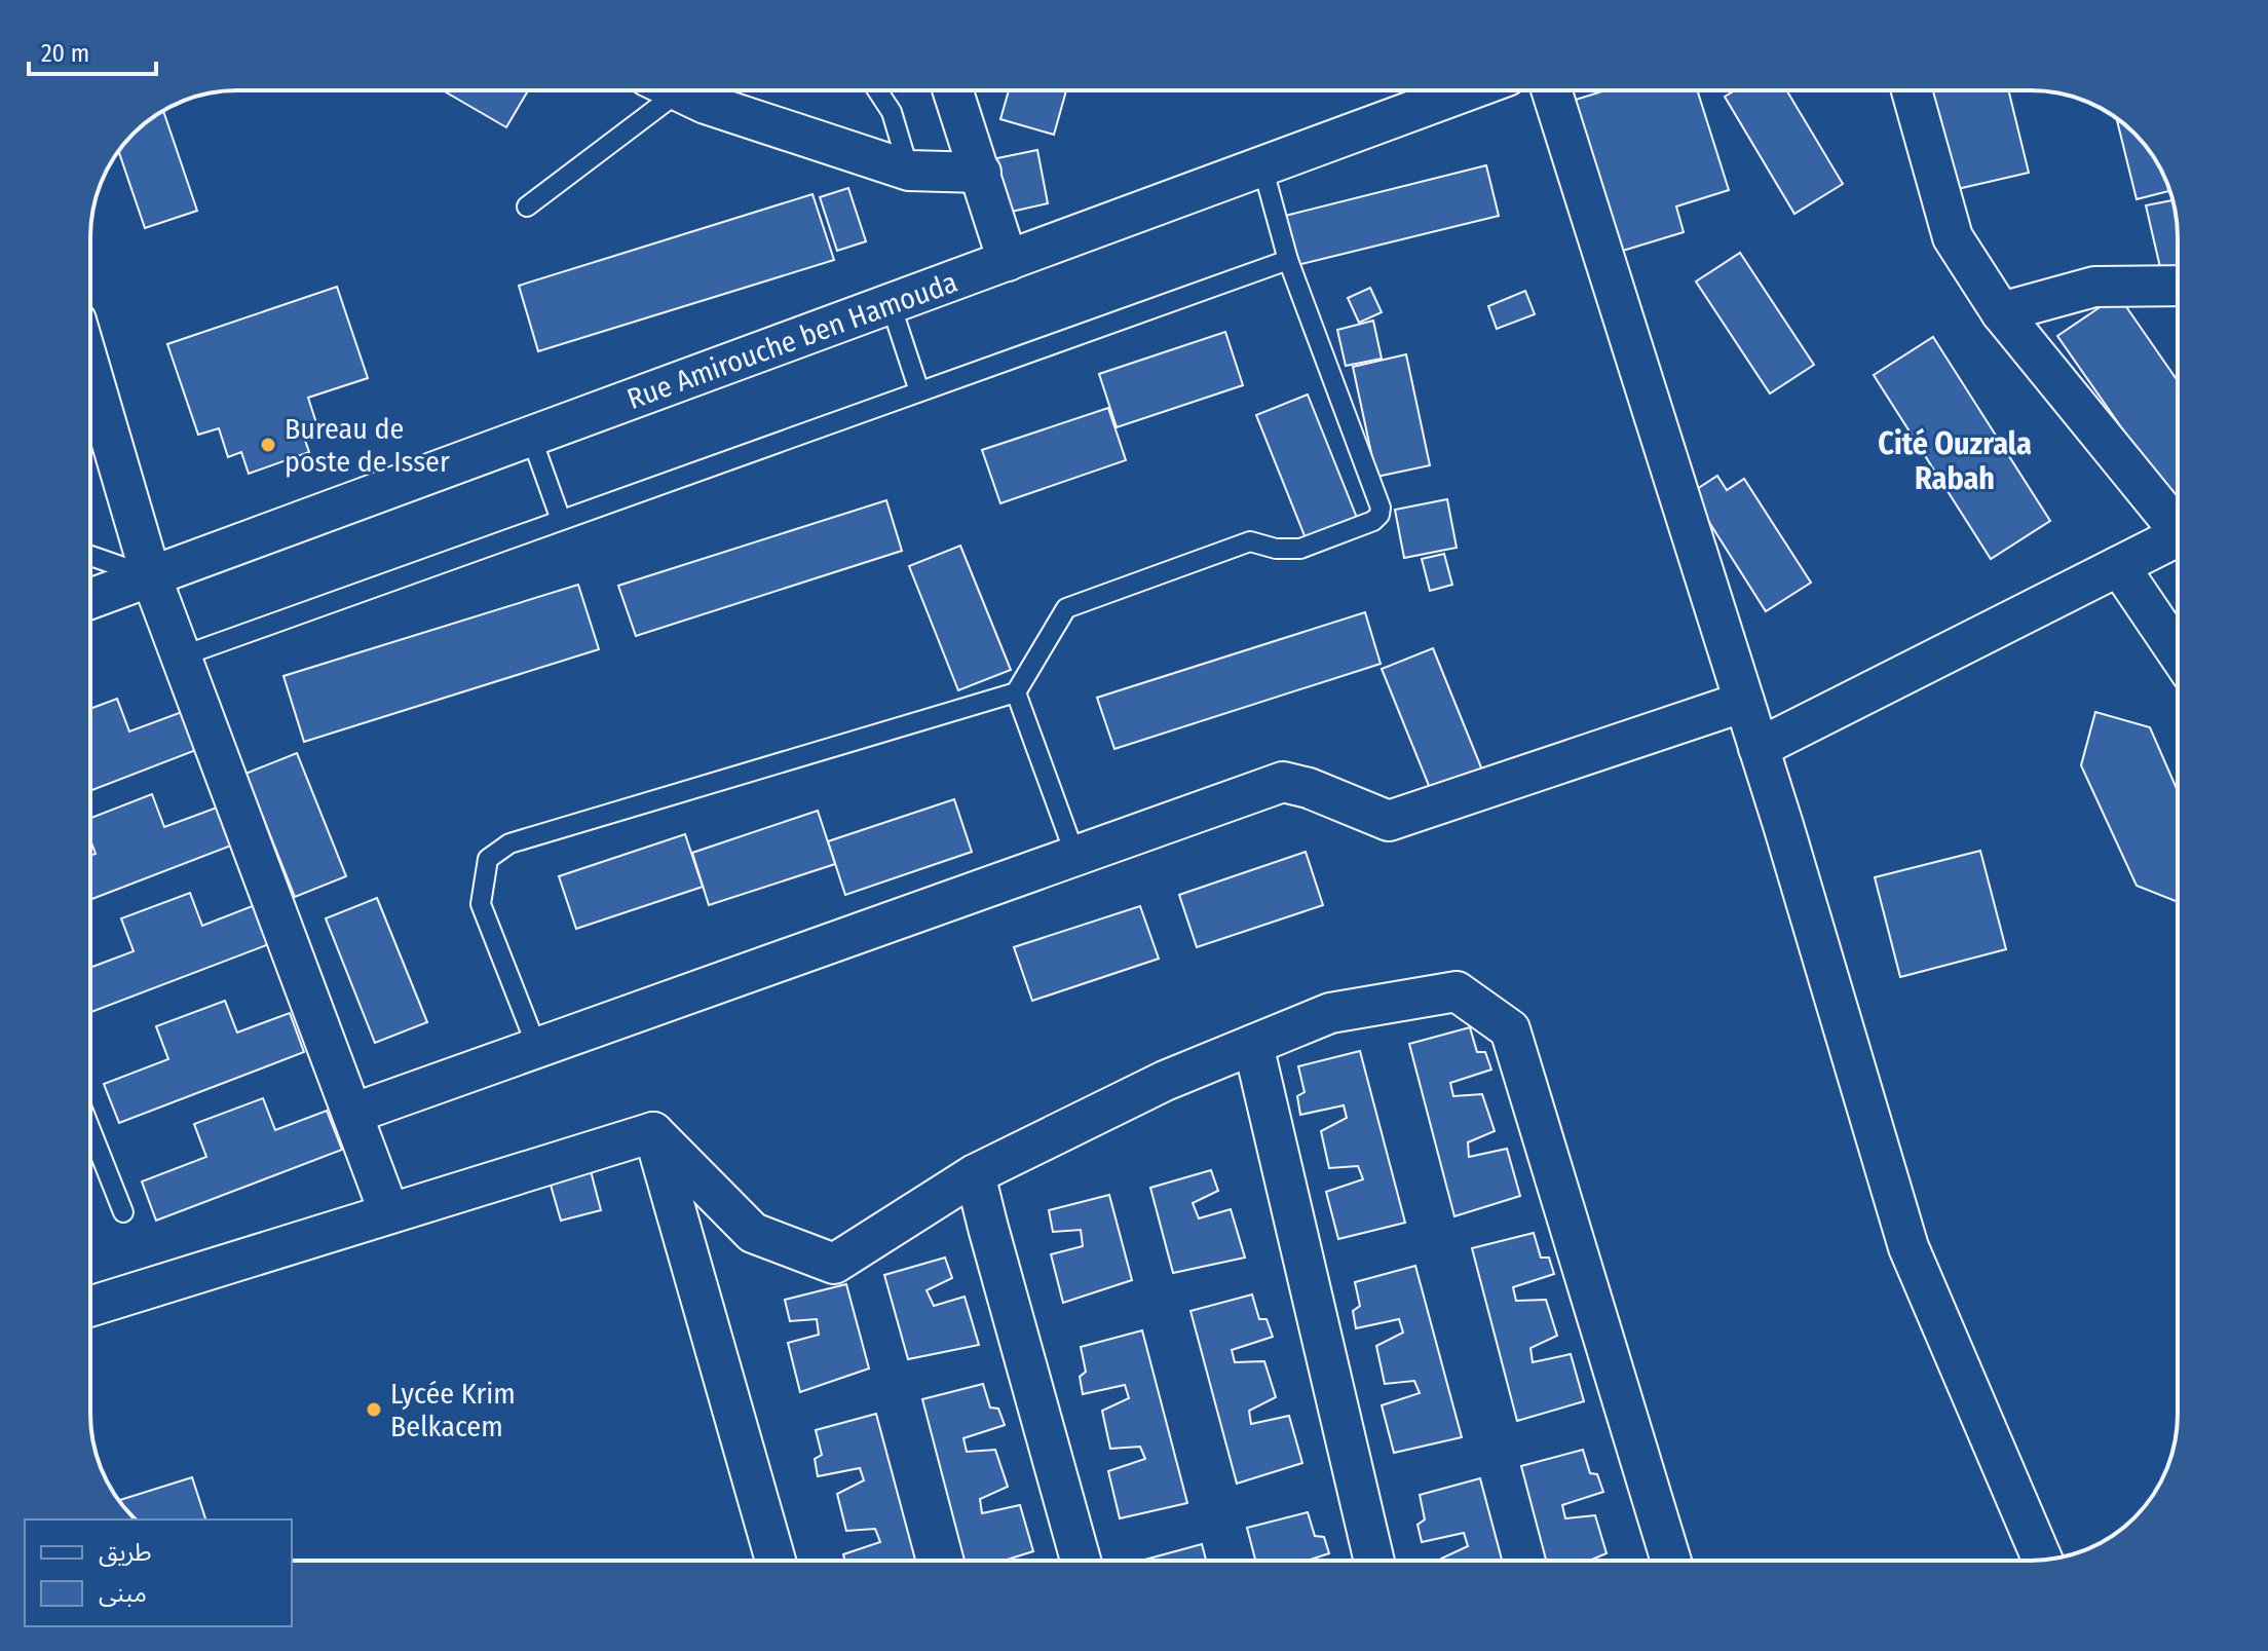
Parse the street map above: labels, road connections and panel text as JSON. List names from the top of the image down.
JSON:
{
  "streets": {
    "street": ["Rue Amirouche ben Hamouda"]
  },
  "districts": ["Cité Ouzrala Rabah"],
  "places": ["Bureau de poste de Isser", "Lycée Krim Belkacem"],
  "legend": ["طريق", "مبنى"],
  "scale_bar": "20 m"
}
